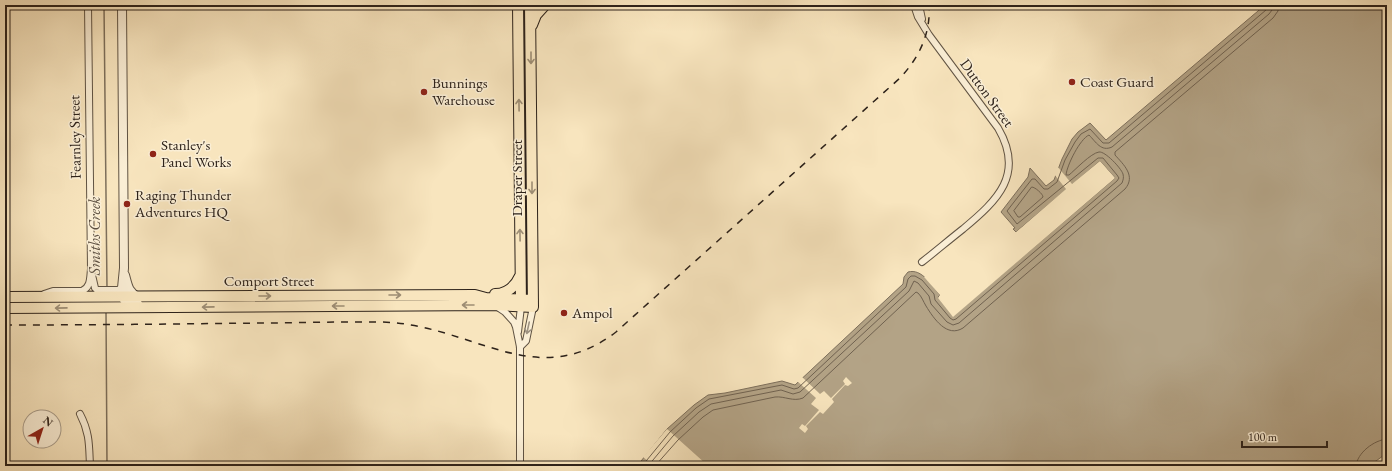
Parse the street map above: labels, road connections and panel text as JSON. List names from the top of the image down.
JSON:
{
  "streets": {
    "highway": ["Draper Street", "Comport Street"],
    "street": ["Dutton Street", "Fearnley Street"]
  },
  "crossings": [
    ["Fearnley Street", "Comport Street"],
    ["Draper Street", "Comport Street"]
  ],
  "water": ["Smiths Creek"],
  "places": [
    "Coast Guard",
    "Bunnings Warehouse",
    "Stanley's Panel Works",
    "Raging Thunder Adventures HQ",
    "Ampol"
  ],
  "scale_bar": "100 m",
  "north": "top right"
}
